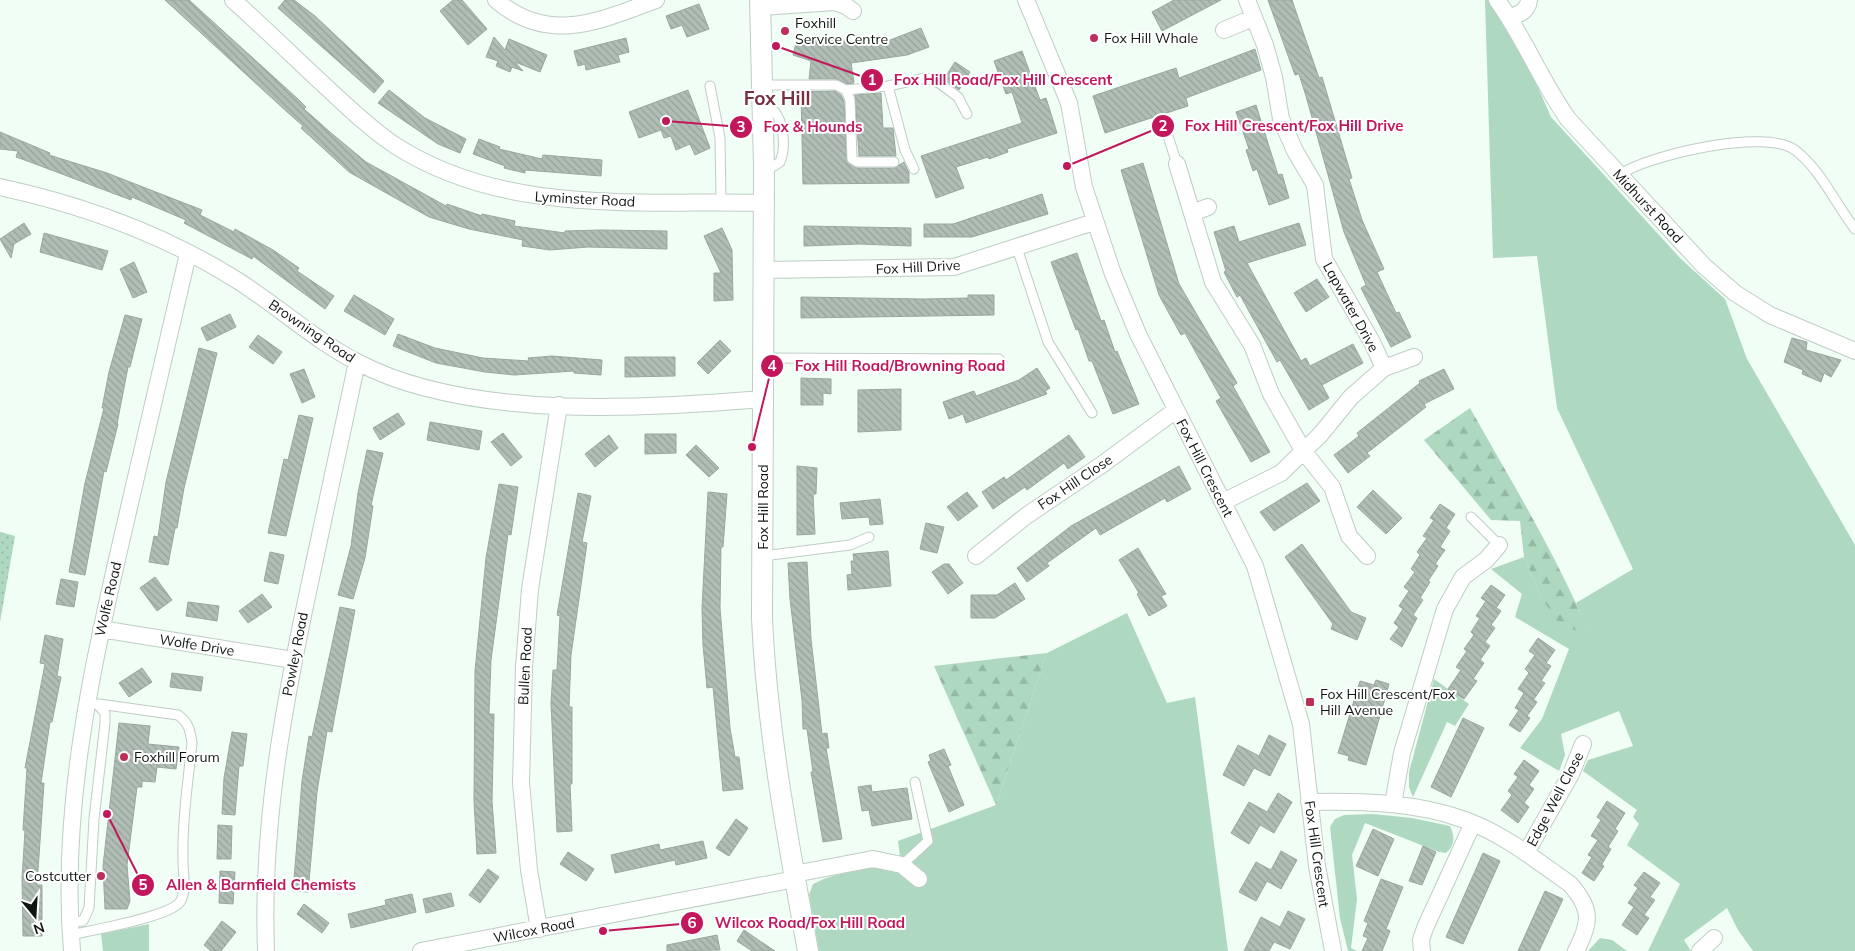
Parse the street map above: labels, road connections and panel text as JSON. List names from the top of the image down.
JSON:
{
  "streets": {
    "street": [
      "Lyminster Road",
      "Midhurst Road",
      "Fox Hill Drive",
      "Lapwater Drive",
      "Browning Road",
      "Fox Hill Crescent",
      "Fox Hill Close",
      "Fox Hill Road",
      "Wolfe Road",
      "Wolfe Drive",
      "Powley Road",
      "Bullen Road",
      "Edge Well Close",
      "Wilcox Road"
    ]
  },
  "crossings": [
    ["Lyminster Road", "Fox Hill Road"],
    ["Fox Hill Drive", "Fox Hill Crescent"],
    ["Fox Hill Drive", "Fox Hill Road"],
    ["Lapwater Drive", "Fox Hill Crescent"],
    ["Browning Road", "Fox Hill Road"],
    ["Browning Road", "Wolfe Road"],
    ["Browning Road", "Powley Road"],
    ["Browning Road", "Bullen Road"],
    ["Fox Hill Crescent", "Fox Hill Close"],
    ["Fox Hill Road", "Wilcox Road"],
    ["Wolfe Road", "Wolfe Drive"],
    ["Wolfe Drive", "Powley Road"],
    ["Bullen Road", "Wilcox Road"]
  ],
  "districts": ["Fox Hill"],
  "places": {
    "other": [
      "Foxhill Service Centre",
      "Fox Hill Whale",
      "Fox Hill Road/Fox Hill Crescent",
      "Fox & Hounds",
      "Fox Hill Crescent/Fox Hill Drive",
      "Fox Hill Road/Browning Road",
      "Foxhill Forum",
      "Allen & Barnfield Chemists",
      "Costcutter",
      "Wilcox Road/Fox Hill Road"
    ],
    "transit": ["Fox Hill Crescent/Fox Hill Avenue"]
  },
  "north": "bottom"
}
